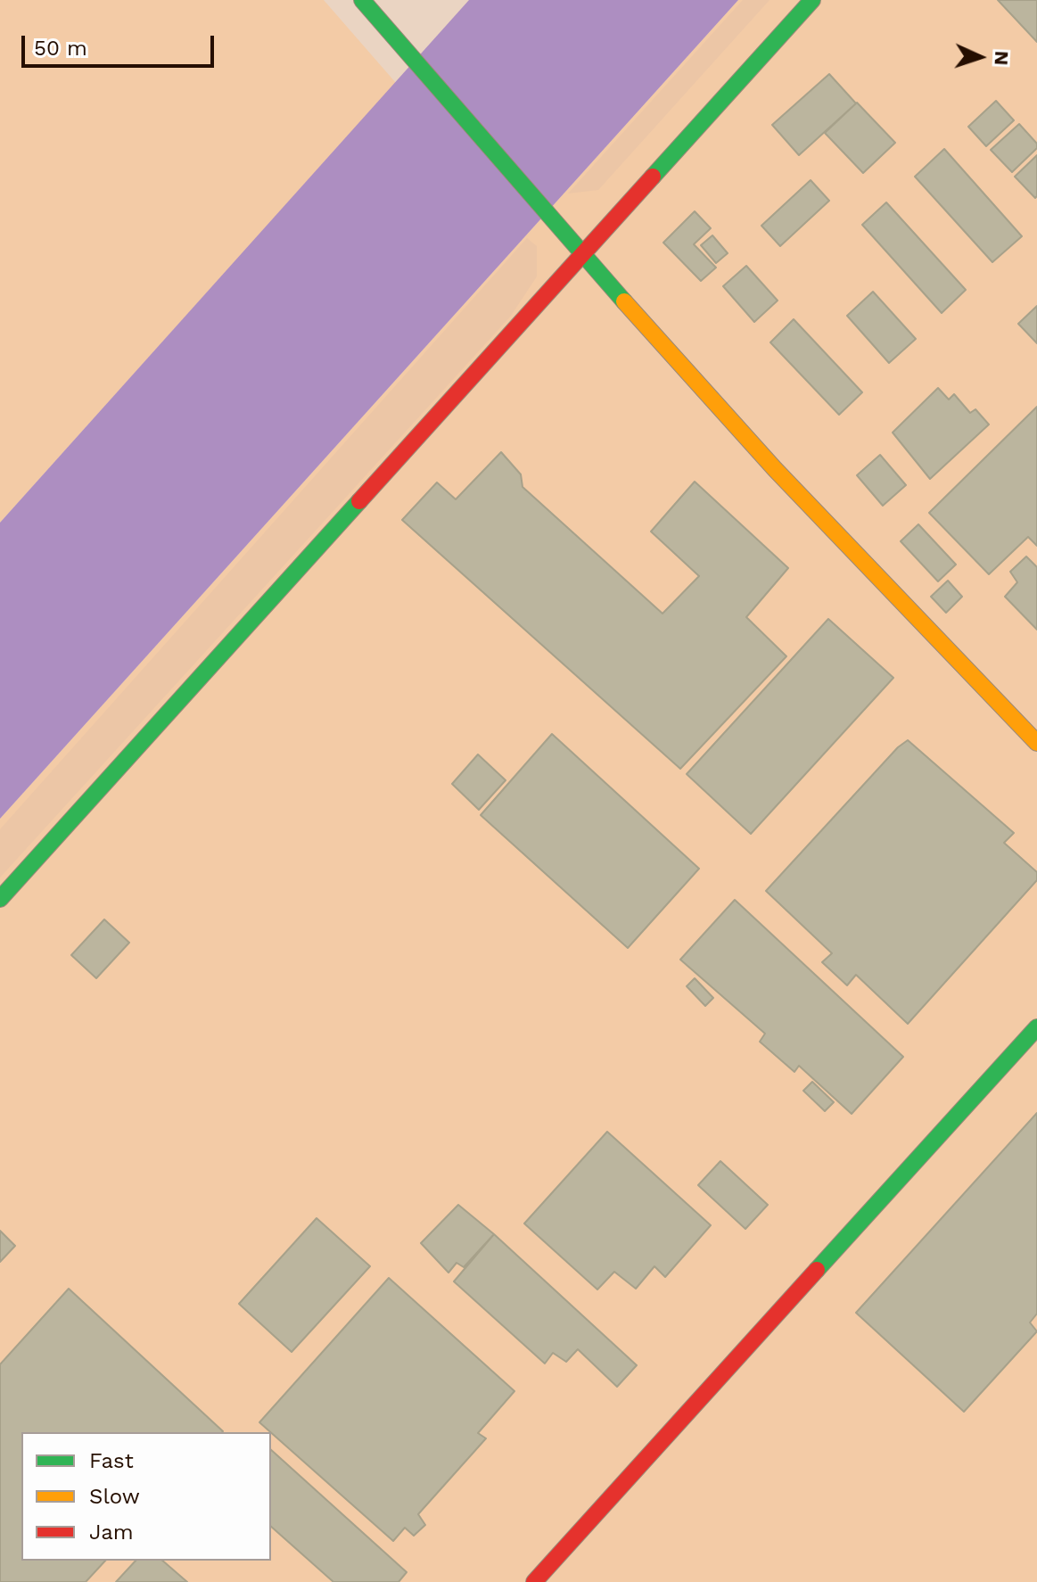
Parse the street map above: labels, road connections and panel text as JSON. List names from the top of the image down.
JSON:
{
  "legend": ["Fast", "Slow", "Jam"],
  "scale_bar": "50 m",
  "north": "right"
}
